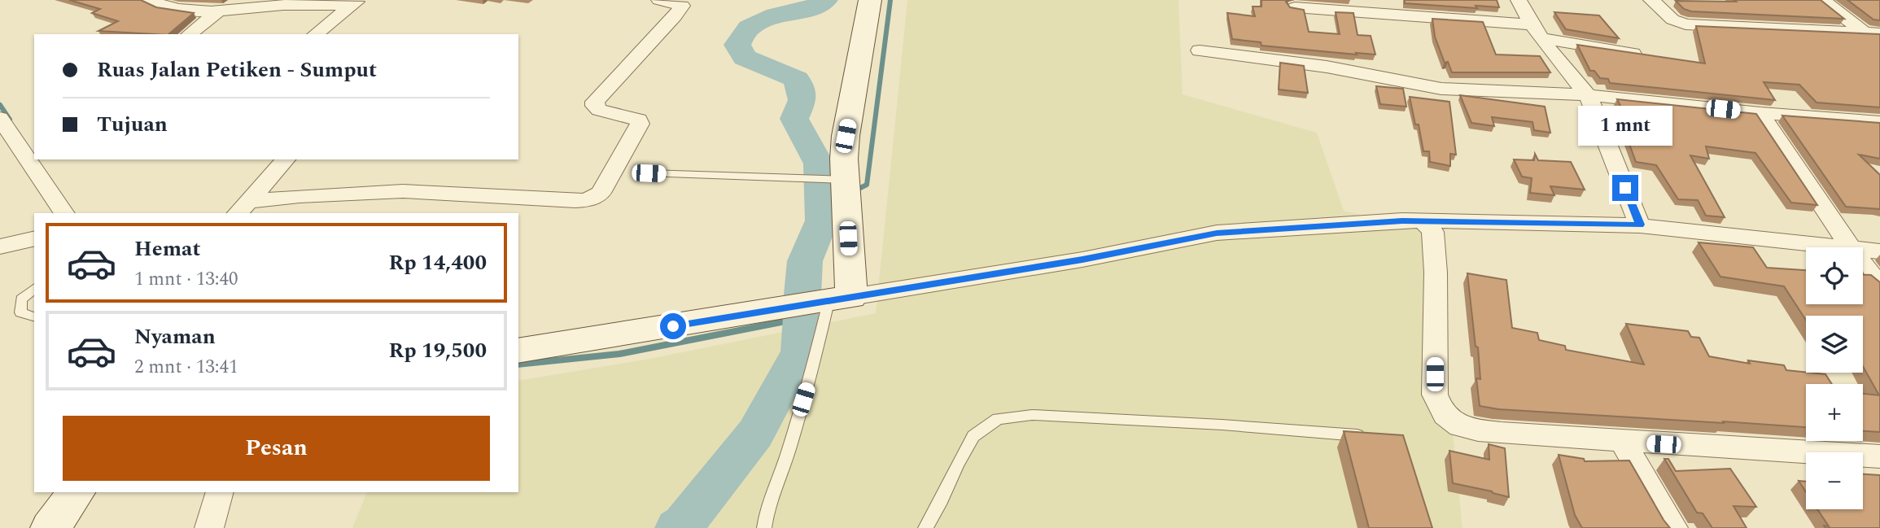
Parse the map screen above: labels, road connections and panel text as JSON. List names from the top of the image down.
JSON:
{
  "page": {
    "banner": ["Ruas Jalan Petiken - Sumput", "Tujuan"],
    "bubble": "1 mnt",
    "list": [
      {
        "name": "Hemat",
        "note": "1 mnt · 13:40",
        "value": "Rp 14,400"
      },
      {
        "name": "Nyaman",
        "note": "2 mnt · 13:41",
        "value": "Rp 19,500"
      }
    ],
    "map_buttons": ["+", "−"],
    "buttons": "Pesan"
  }
}
